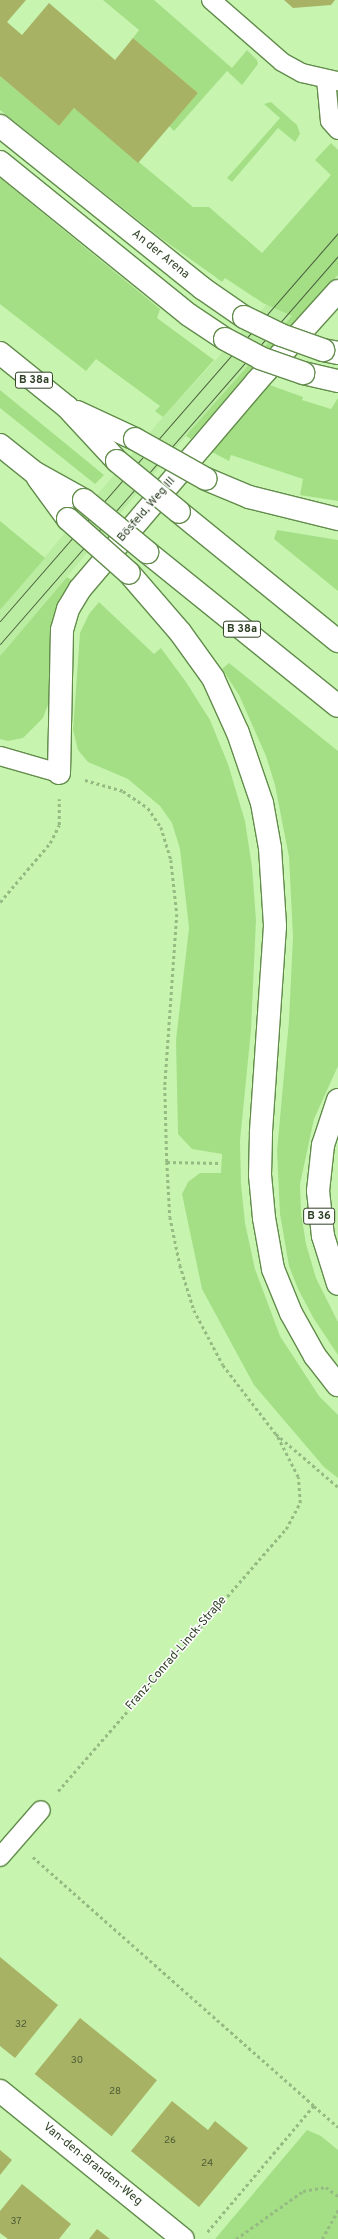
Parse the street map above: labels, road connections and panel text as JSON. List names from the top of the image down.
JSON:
{
  "streets": {
    "main road": [
      "An der Arena",
      "B 38a",
      "Bösfeld, Weg III",
      "B 36",
      "Van-den-Branden-Weg"
    ],
    "path": ["Franz-Conrad-Linck-Straße"]
  },
  "house_numbers": [
    "32",
    "30",
    "28",
    "26",
    "24",
    "37"
  ]
}
